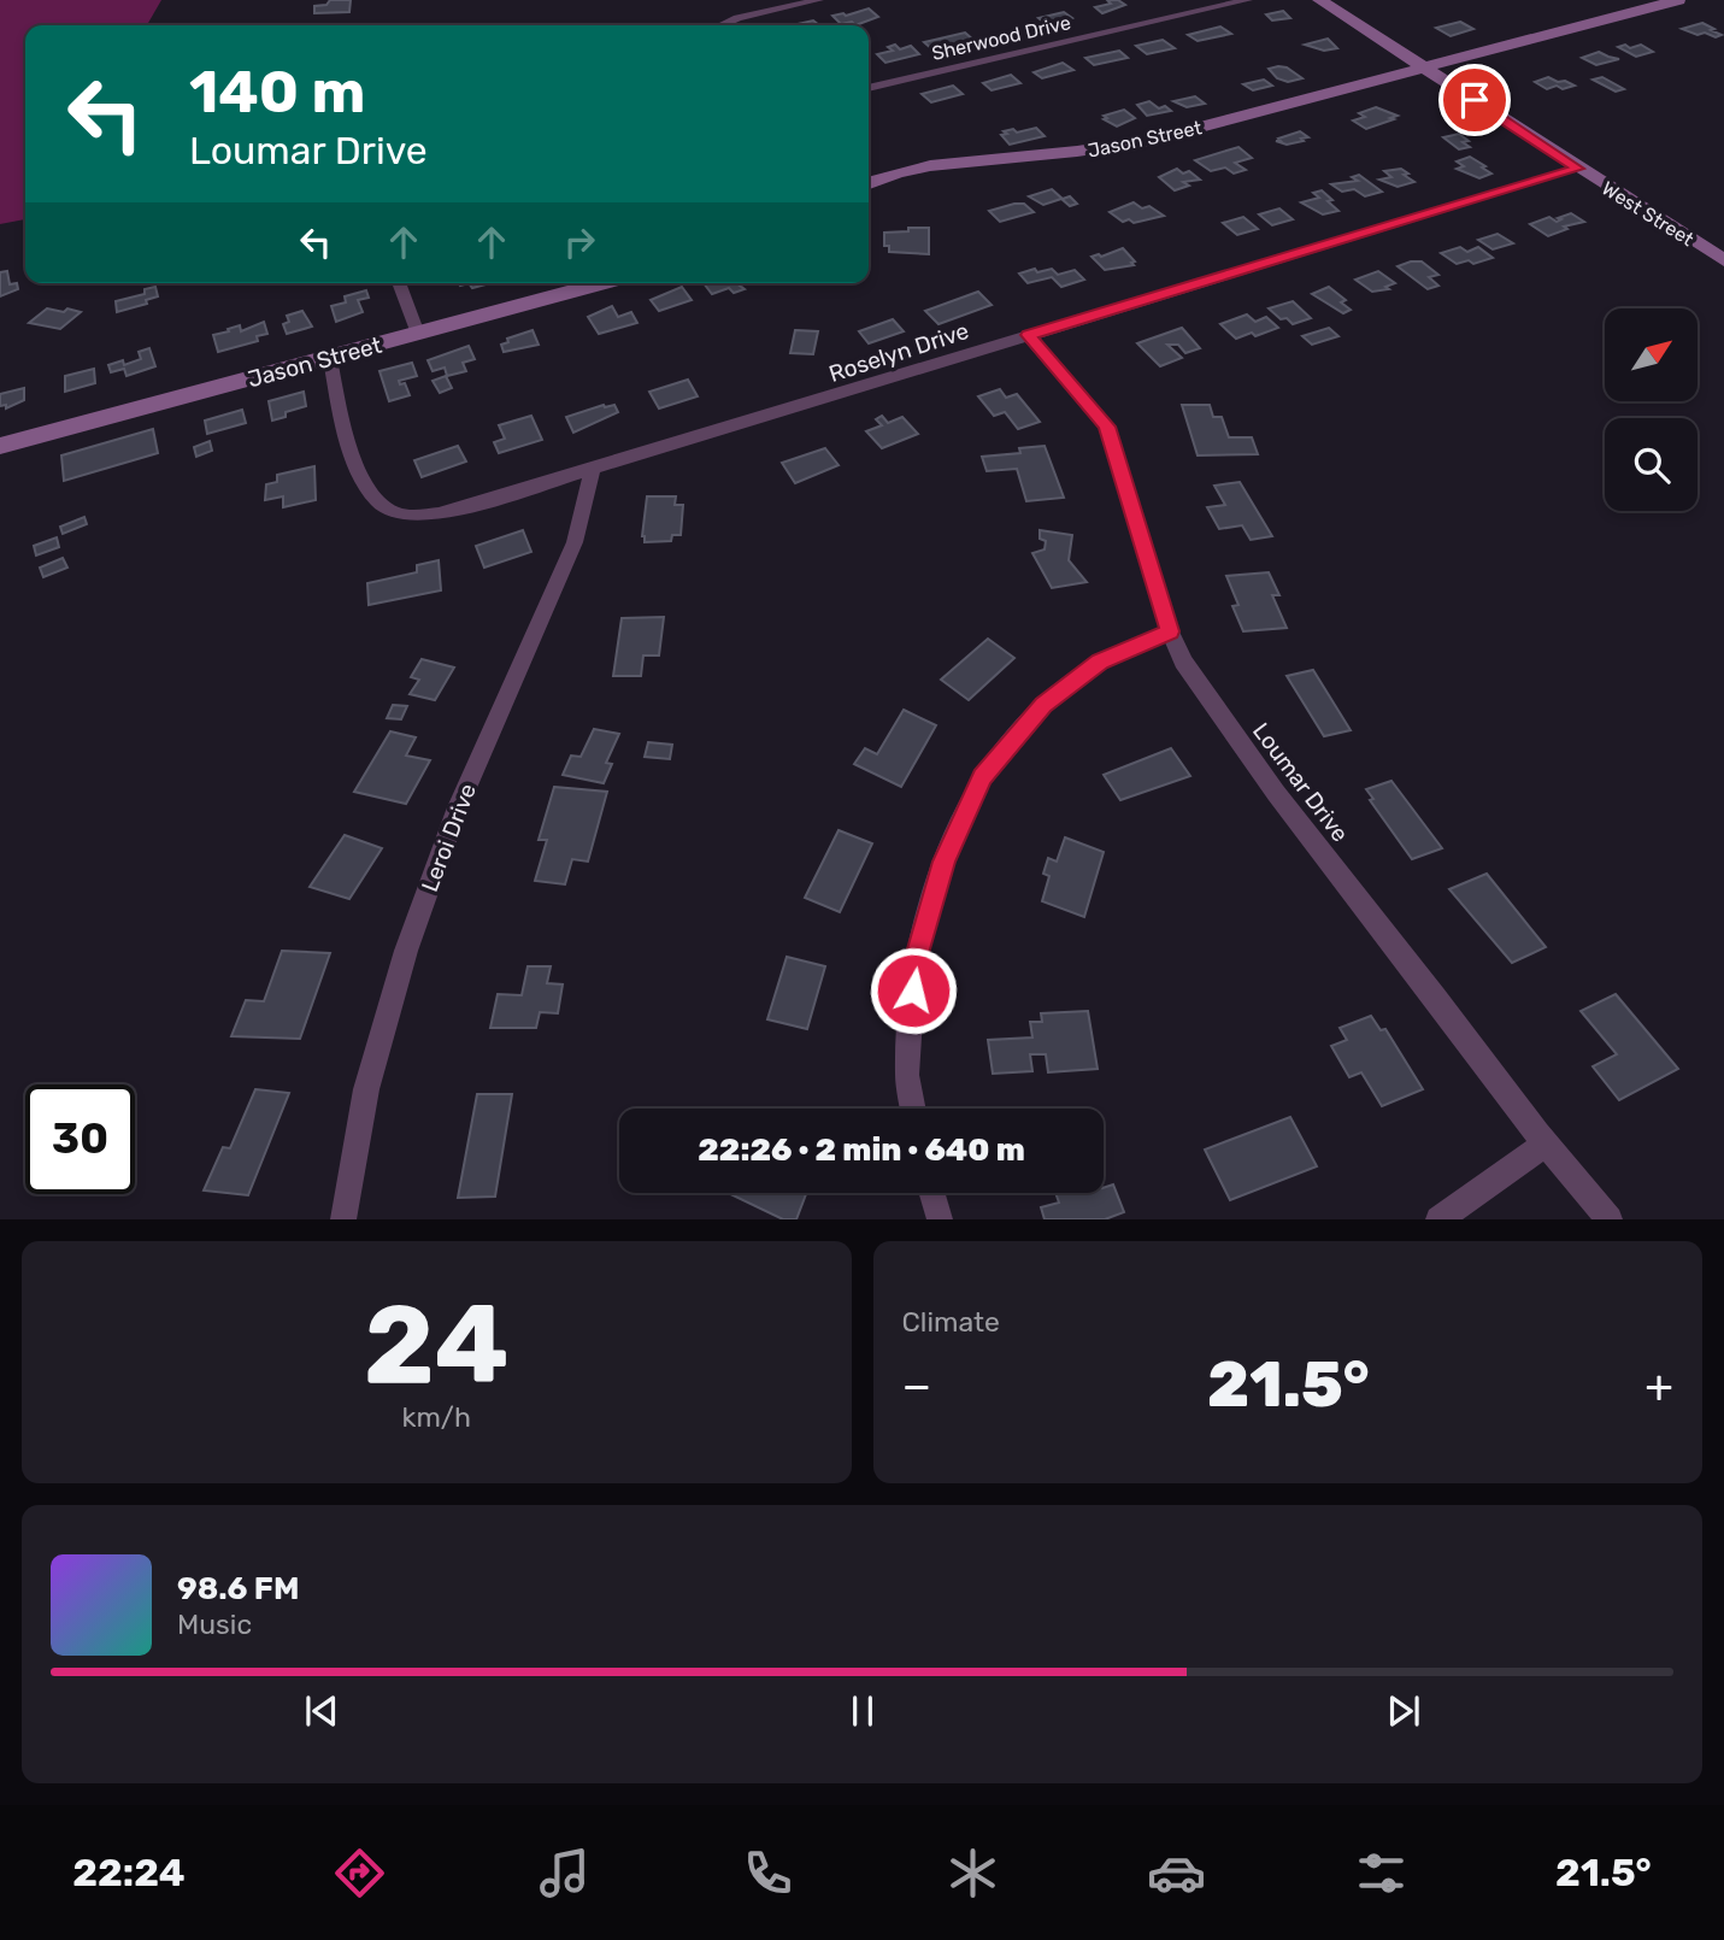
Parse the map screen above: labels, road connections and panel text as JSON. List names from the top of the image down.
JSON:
{
  "streets": {
    "street": [
      "Sherwood Drive",
      "Jason Street",
      "West Street",
      "Roselyn Drive",
      "Loumar Drive",
      "Leroi Drive"
    ]
  },
  "crossings": [
    ["Jason Street", "West Street"],
    ["Jason Street", "Roselyn Drive"],
    ["West Street", "Roselyn Drive"],
    ["Roselyn Drive", "Loumar Drive"],
    ["Roselyn Drive", "Leroi Drive"]
  ],
  "north": "top right",
  "page": {
    "turn": ["140 m", "Loumar Drive"],
    "limit": "30",
    "trip": "22:26 · 2 min · 640 m",
    "tile": [
      ["24", "km/h"],
      "Climate"
    ],
    "heat": ["−", "21.5°", "+"],
    "song": ["98.6 FM", "Music"],
    "tabs": ["22:24", "21.5°"]
  }
}
